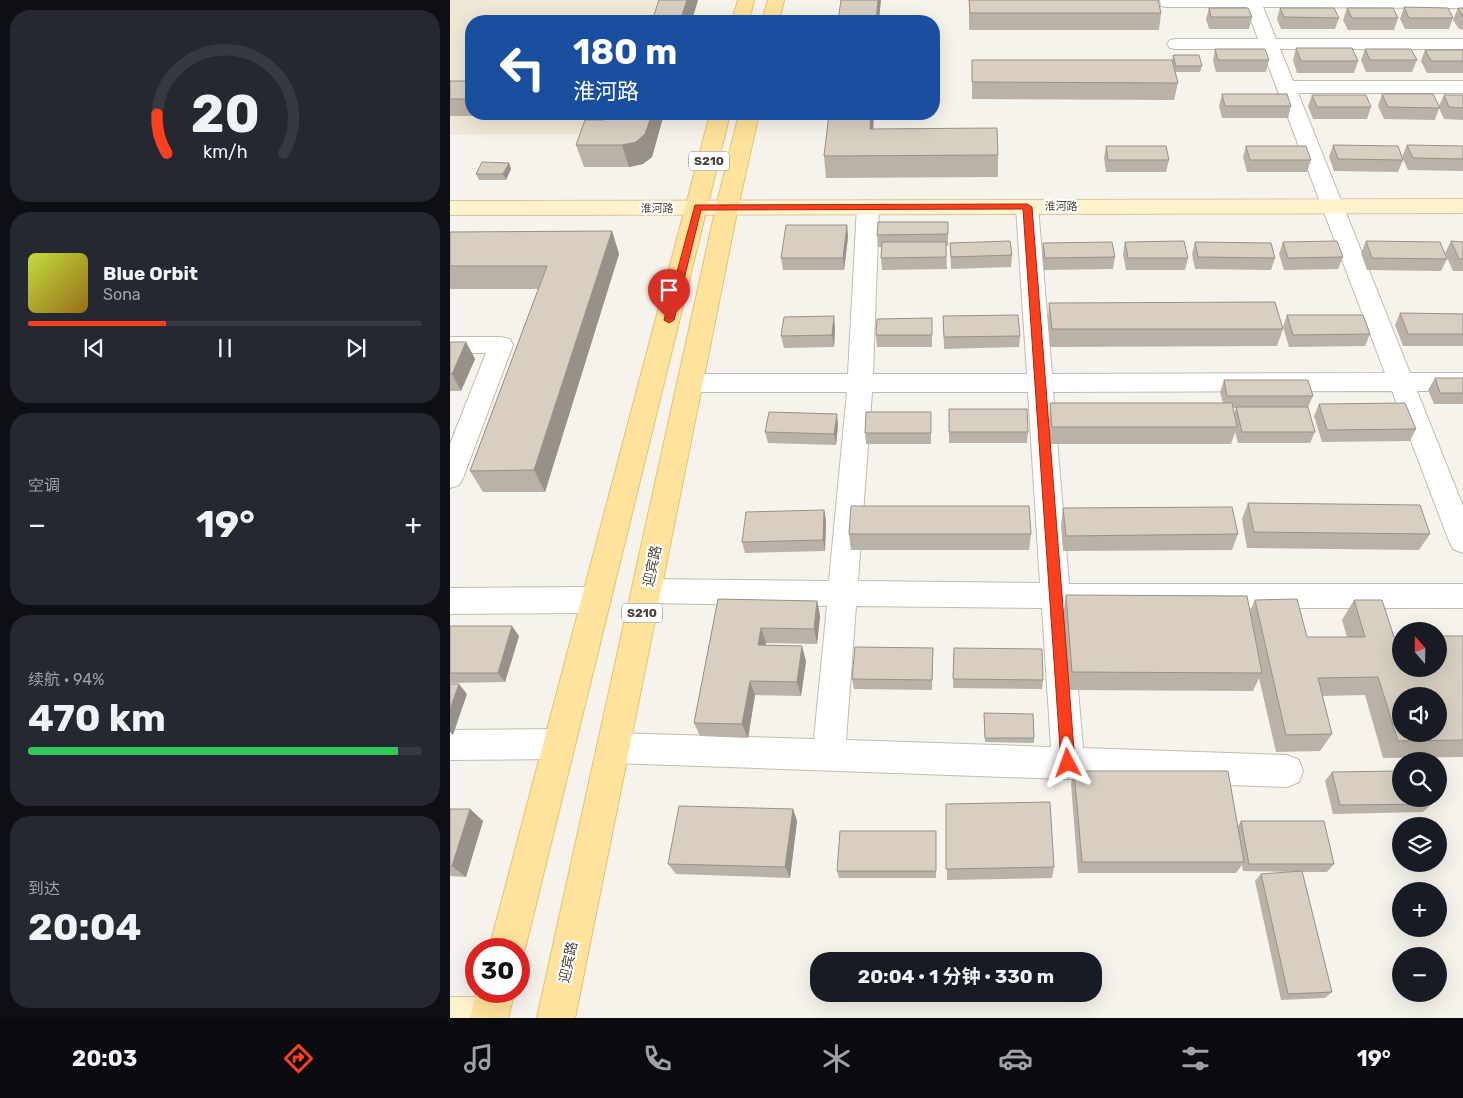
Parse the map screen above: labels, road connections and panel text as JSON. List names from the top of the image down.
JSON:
{
  "streets": {
    "main road": ["S210", "迎宾路"],
    "street": ["淮河路"]
  },
  "crossings": [
    ["S210", "淮河路"],
    ["淮河路", "迎宾路"]
  ],
  "north": "top",
  "page": {
    "turn": ["180 m", "淮河路"],
    "song": ["Blue Orbit", "Sona"],
    "tile": [
      "空调",
      ["续航 · 94%", "470 km"],
      ["到达", "20:04"]
    ],
    "heat": ["−", "19°", "+"],
    "map_buttons": ["+", "−"],
    "limit": "30",
    "trip": "20:04 · 1 分钟 · 330 m",
    "tabs": ["20:03", "19°"],
    "gauge": ["20", "km/h"]
  }
}
